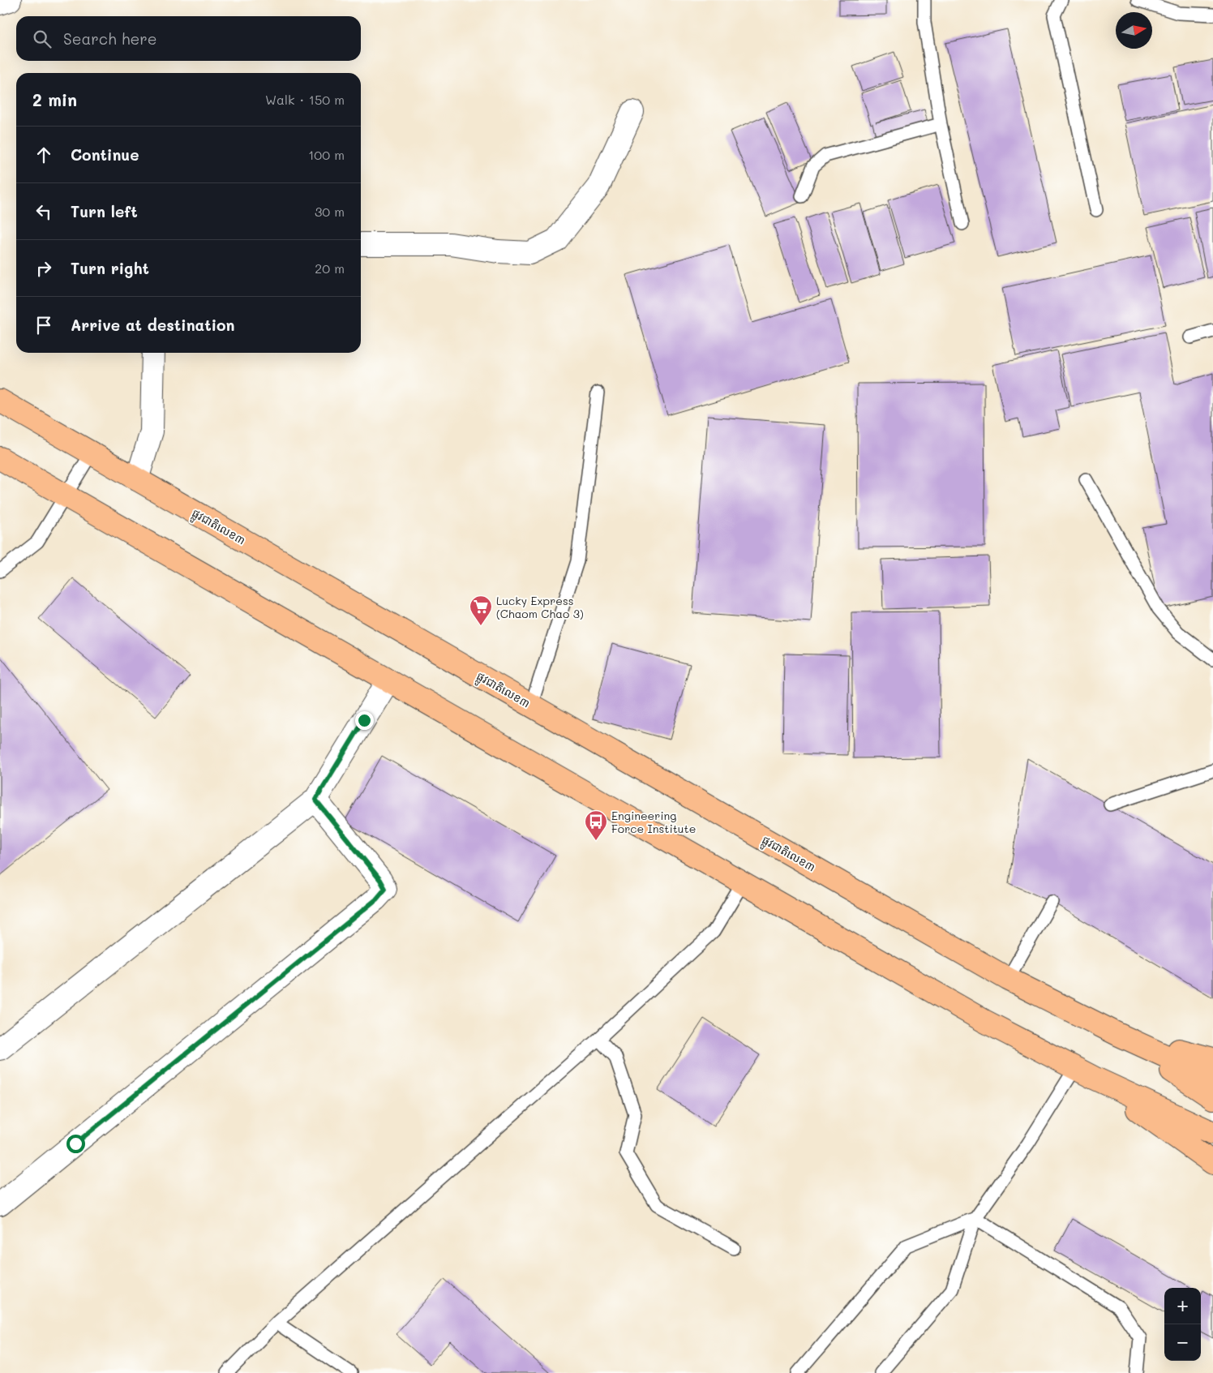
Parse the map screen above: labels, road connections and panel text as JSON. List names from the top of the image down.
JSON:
{
  "streets": {
    "highway": ["ផ្លូវជាតិលេខ៣"]
  },
  "places": {
    "supermarket": ["Lucky Express (Chaom Chao 3)"],
    "bus stop": ["Engineering Force Institute"]
  },
  "north": "right",
  "page": {
    "search": "Search here",
    "heading": ["2 min", "Walk · 150 m"],
    "list": [
      ["Continue", "100 m"],
      ["Turn left", "30 m"],
      ["Turn right", "20 m"],
      "Arrive at destination"
    ],
    "map_buttons": ["+", "−"]
  }
}
